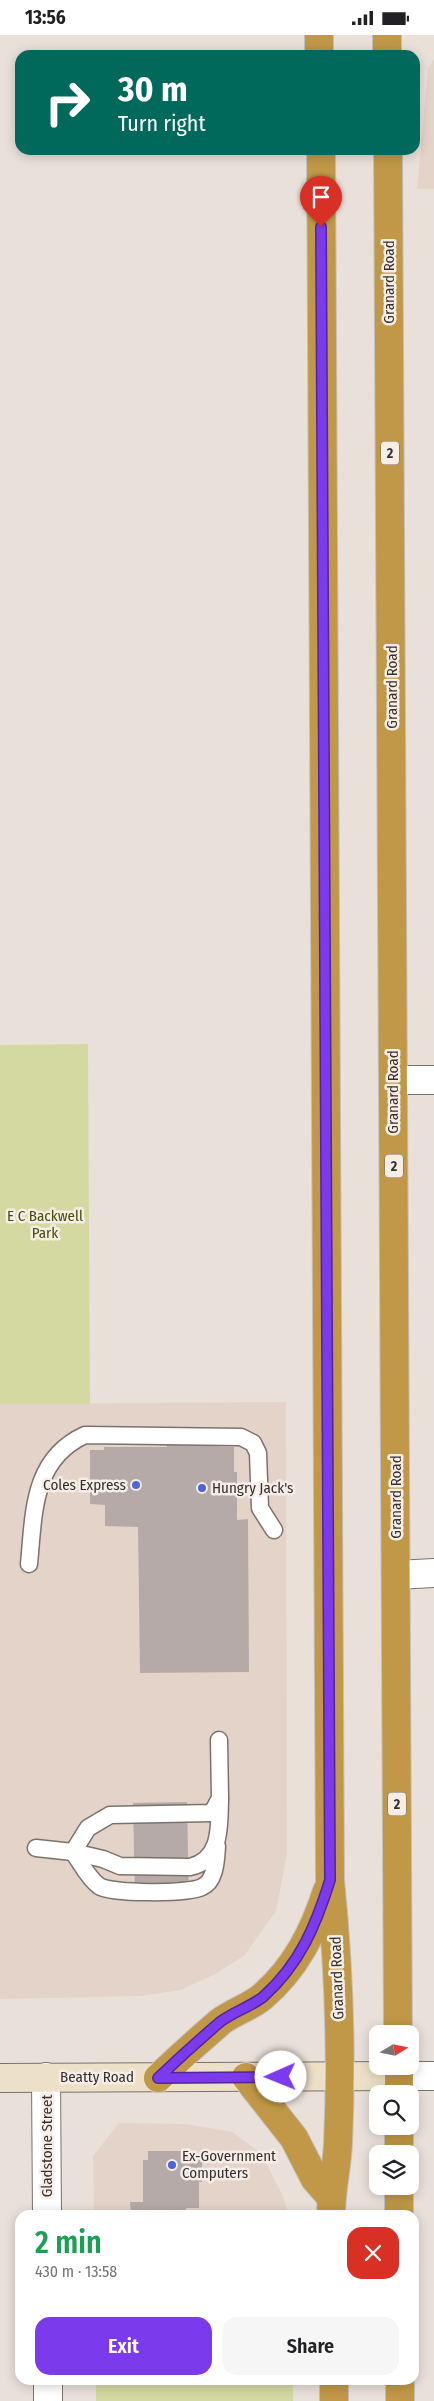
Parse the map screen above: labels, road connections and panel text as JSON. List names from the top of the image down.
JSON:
{
  "streets": {
    "highway": ["Granard Road", "2"],
    "main road": ["Beatty Road"],
    "street": ["Gladstone Street"]
  },
  "crossings": [
    ["Granard Road", "Beatty Road"],
    ["Beatty Road", "Gladstone Street"]
  ],
  "parks": ["E C Backwell Park"],
  "places": ["Coles Express", "Hungry Jack's", "Ex-Government Computers"],
  "north": "right",
  "page": {
    "status": "13:56",
    "turn": ["30 m", "Turn right"],
    "heading": ["2 min", "430 m · 13:58"],
    "buttons": ["Exit", "Share"]
  }
}
